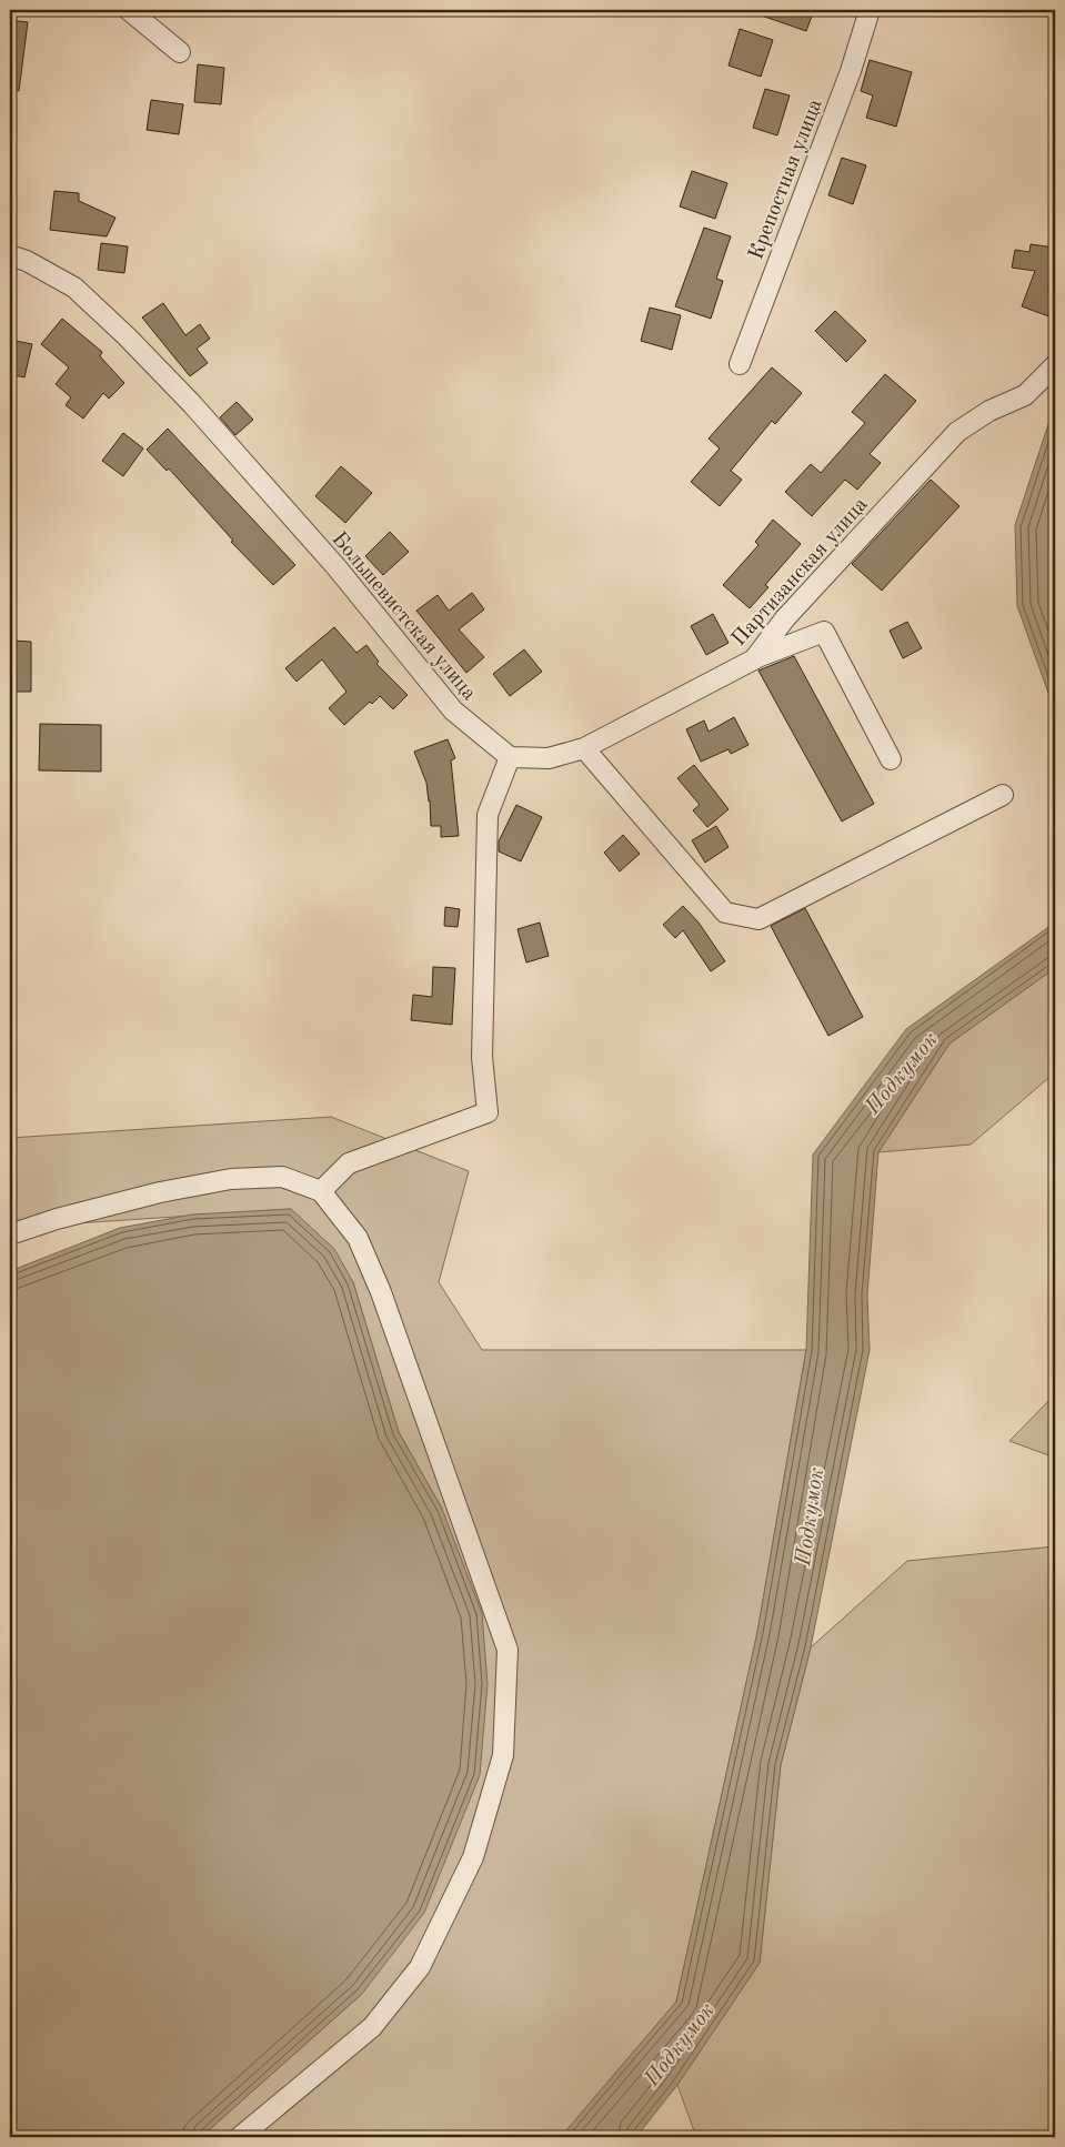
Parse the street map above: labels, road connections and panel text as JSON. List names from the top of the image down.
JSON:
{
  "streets": {
    "street": ["Крепостная улица", "Партизанская улица", "Большевистская улица"]
  },
  "crossings": [
    ["Партизанская улица", "Большевистская улица"]
  ],
  "water": ["Подкумок"]
}
